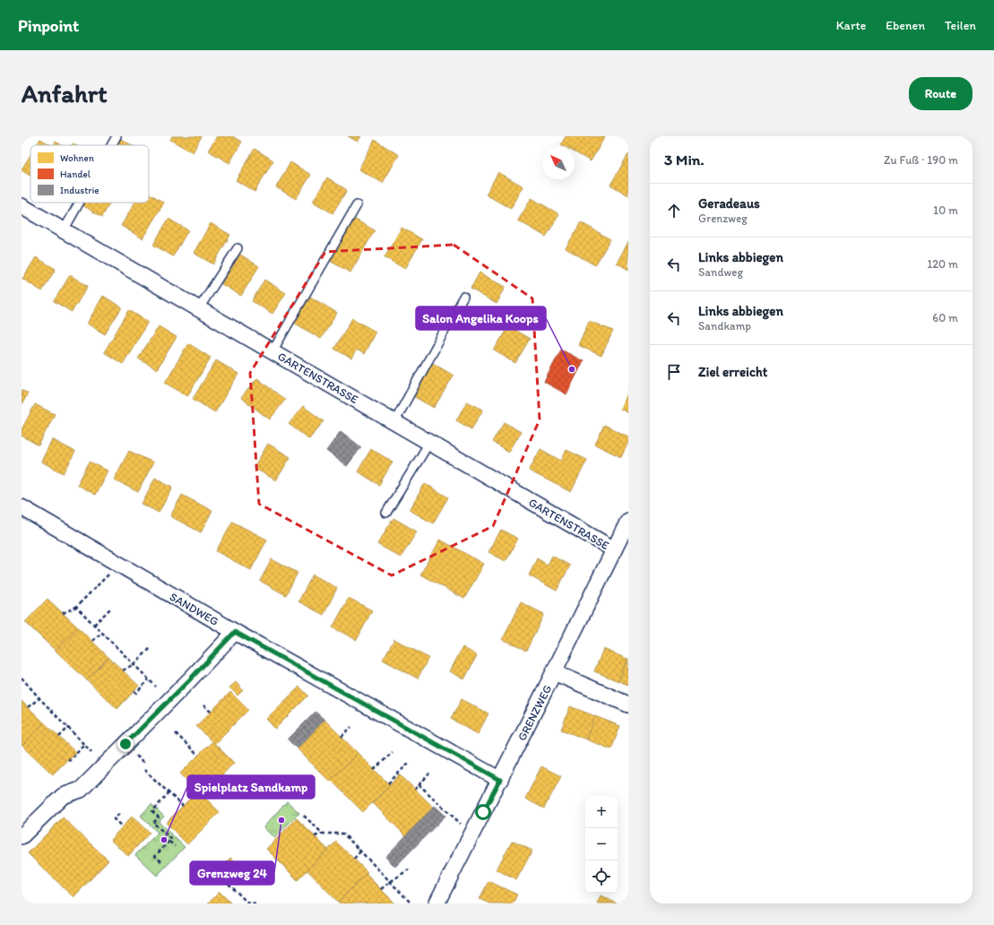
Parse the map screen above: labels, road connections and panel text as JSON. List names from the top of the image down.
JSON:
{
  "streets": {
    "street": ["GARTENSTRASSE", "SANDWEG", "GRENZWEG"]
  },
  "crossings": [
    ["GARTENSTRASSE", "GRENZWEG"],
    ["SANDWEG", "GRENZWEG"]
  ],
  "places": ["Salon Angelika Koops", "Grenzweg 24", "Spielplatz Sandkamp"],
  "legend": ["Wohnen", "Handel", "Industrie"],
  "north": "top left",
  "page": {
    "header": "Pinpoint",
    "nav": ["Karte", "Ebenen", "Teilen"],
    "buttons": "Route",
    "title": "Anfahrt",
    "heading": ["3 Min.", "Zu Fuß · 190 m"],
    "list": [
      ["Geradeaus", "Grenzweg", "10 m"],
      ["Links abbiegen", "Sandweg", "120 m"],
      ["Links abbiegen", "Sandkamp", "60 m"],
      "Ziel erreicht"
    ],
    "map_buttons": ["+", "−"]
  }
}
